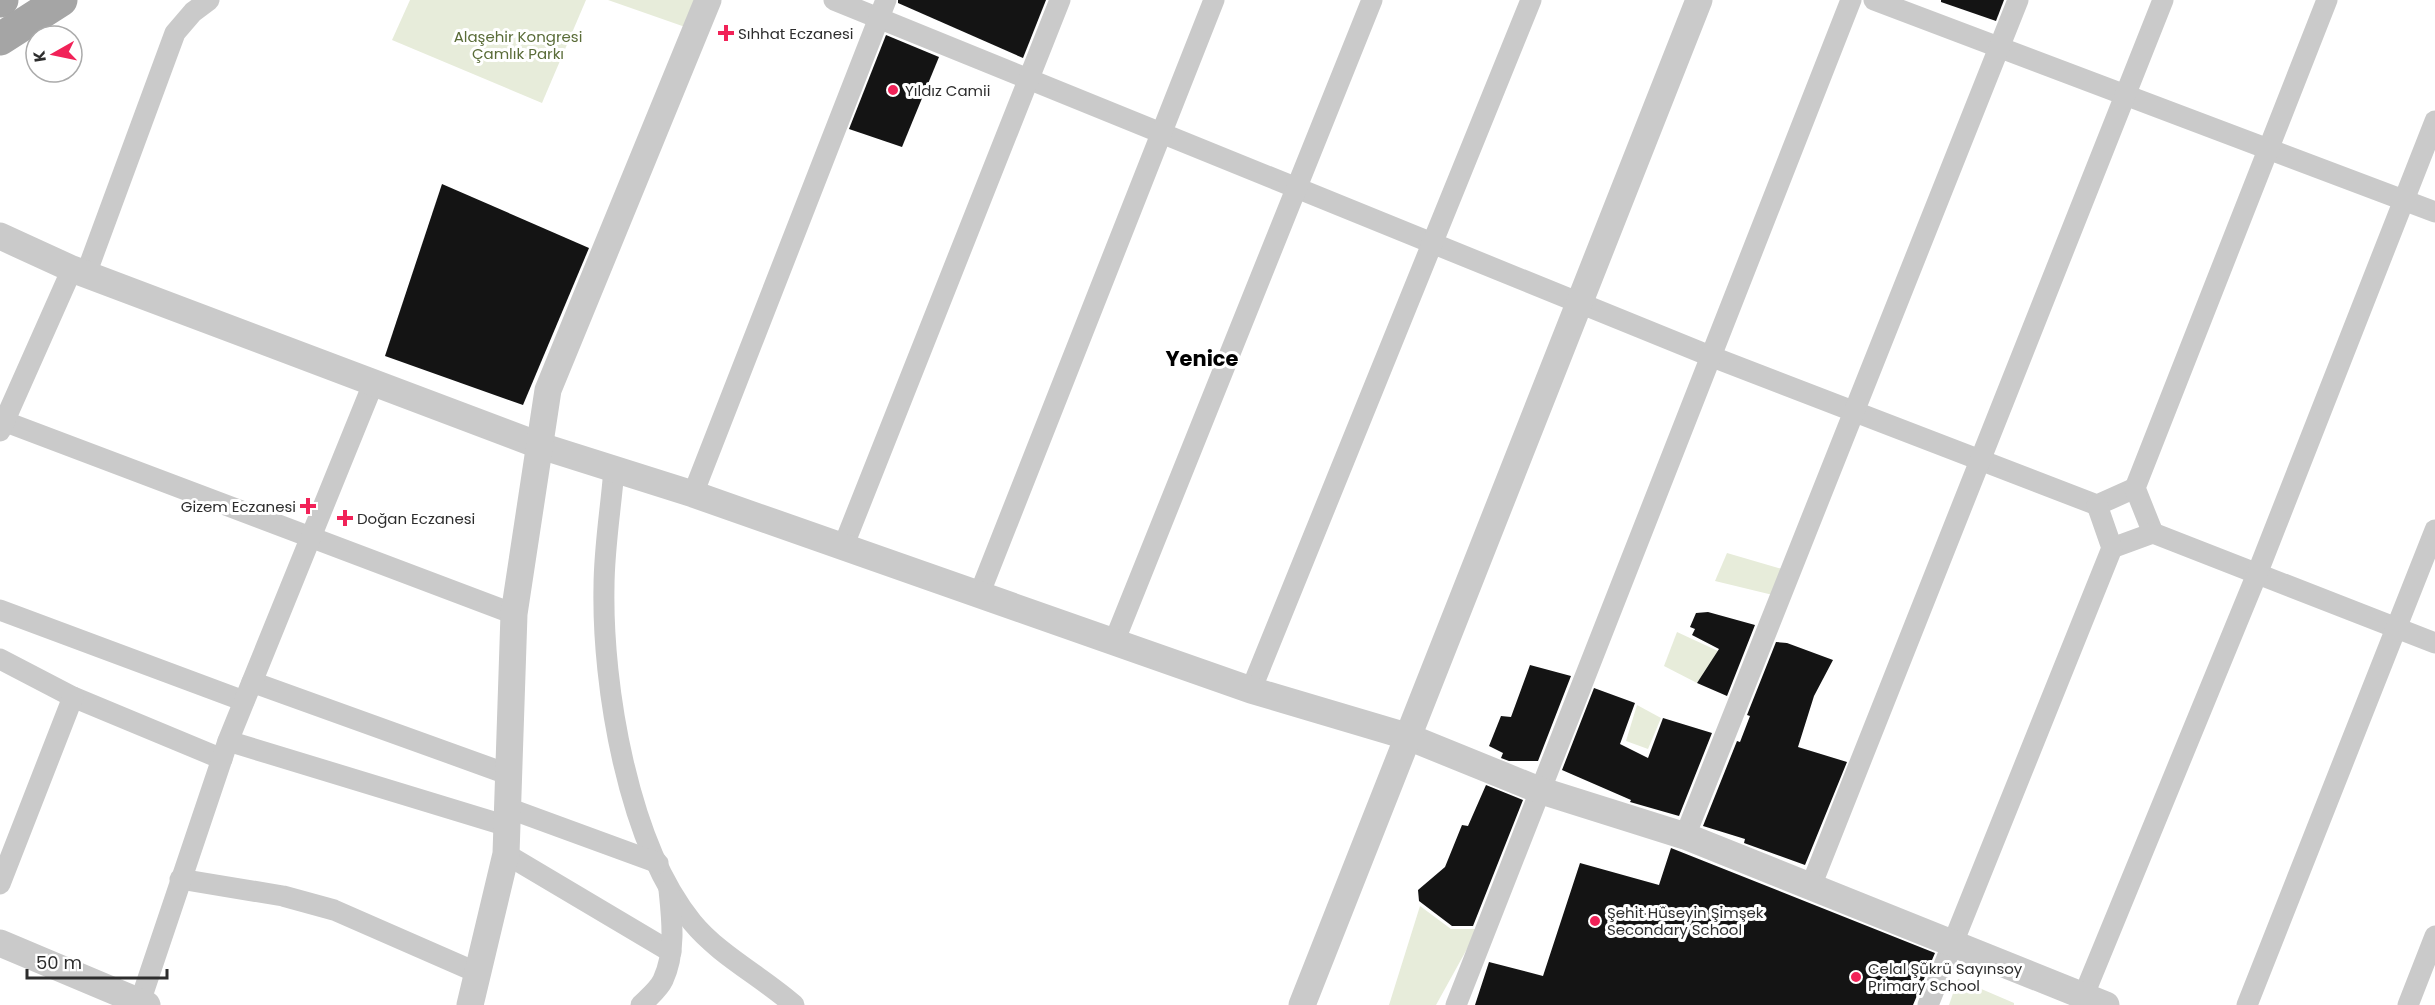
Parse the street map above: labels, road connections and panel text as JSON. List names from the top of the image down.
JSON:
{
  "districts": ["Yenice"],
  "parks": ["Alaşehir Kongresi Çamlık Parkı"],
  "places": {
    "health": ["Sıhhat Eczanesi", "Gizem Eczanesi", "Doğan Eczanesi"],
    "other": ["Yıldız Camii", "Şehit Hüseyin Şimşek Secondary School", "Celal Şükrü Sayınsoy Primary School"]
  },
  "scale_bar": "50 m",
  "north": "left"
}
